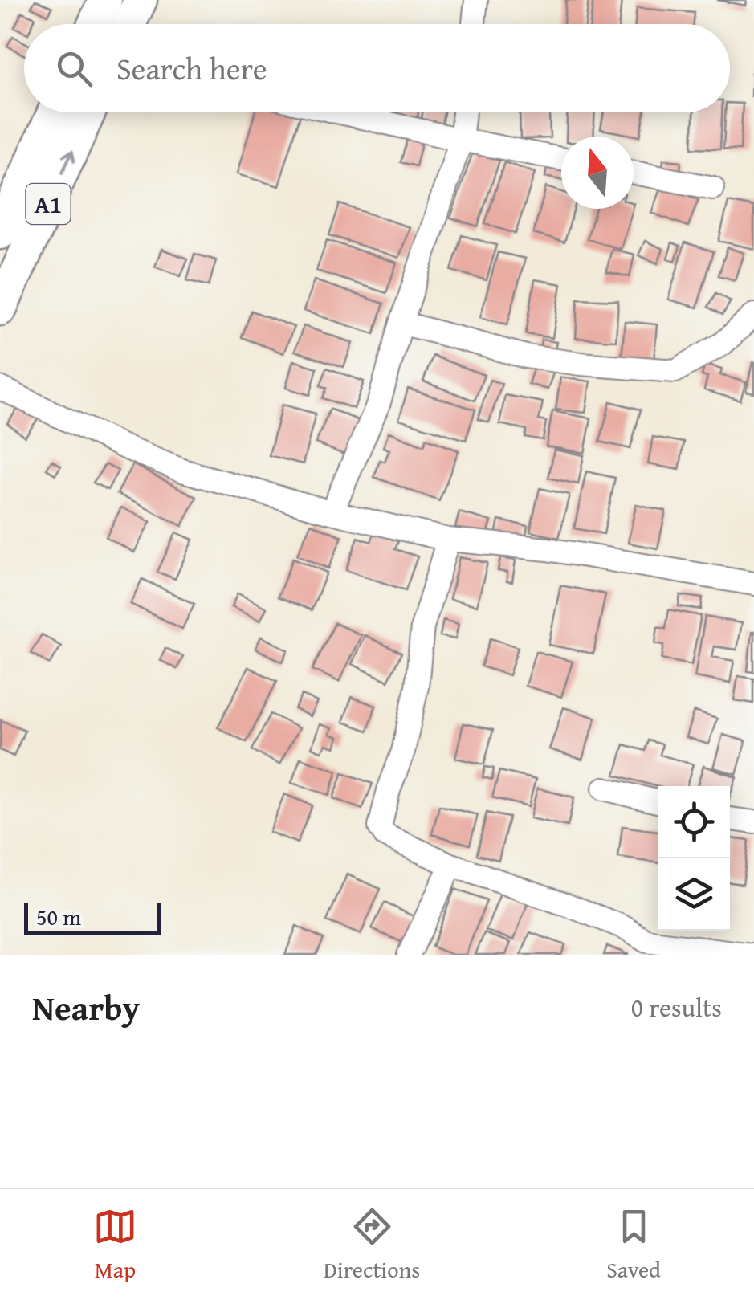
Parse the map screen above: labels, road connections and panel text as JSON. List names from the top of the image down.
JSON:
{
  "streets": {
    "highway": ["A1"]
  },
  "scale_bar": "50 m",
  "north": "top",
  "page": {
    "search": "Search here",
    "scale": "50 m",
    "heading": ["Nearby", "0 results"],
    "nav": ["Map", "Directions", "Saved"]
  }
}
